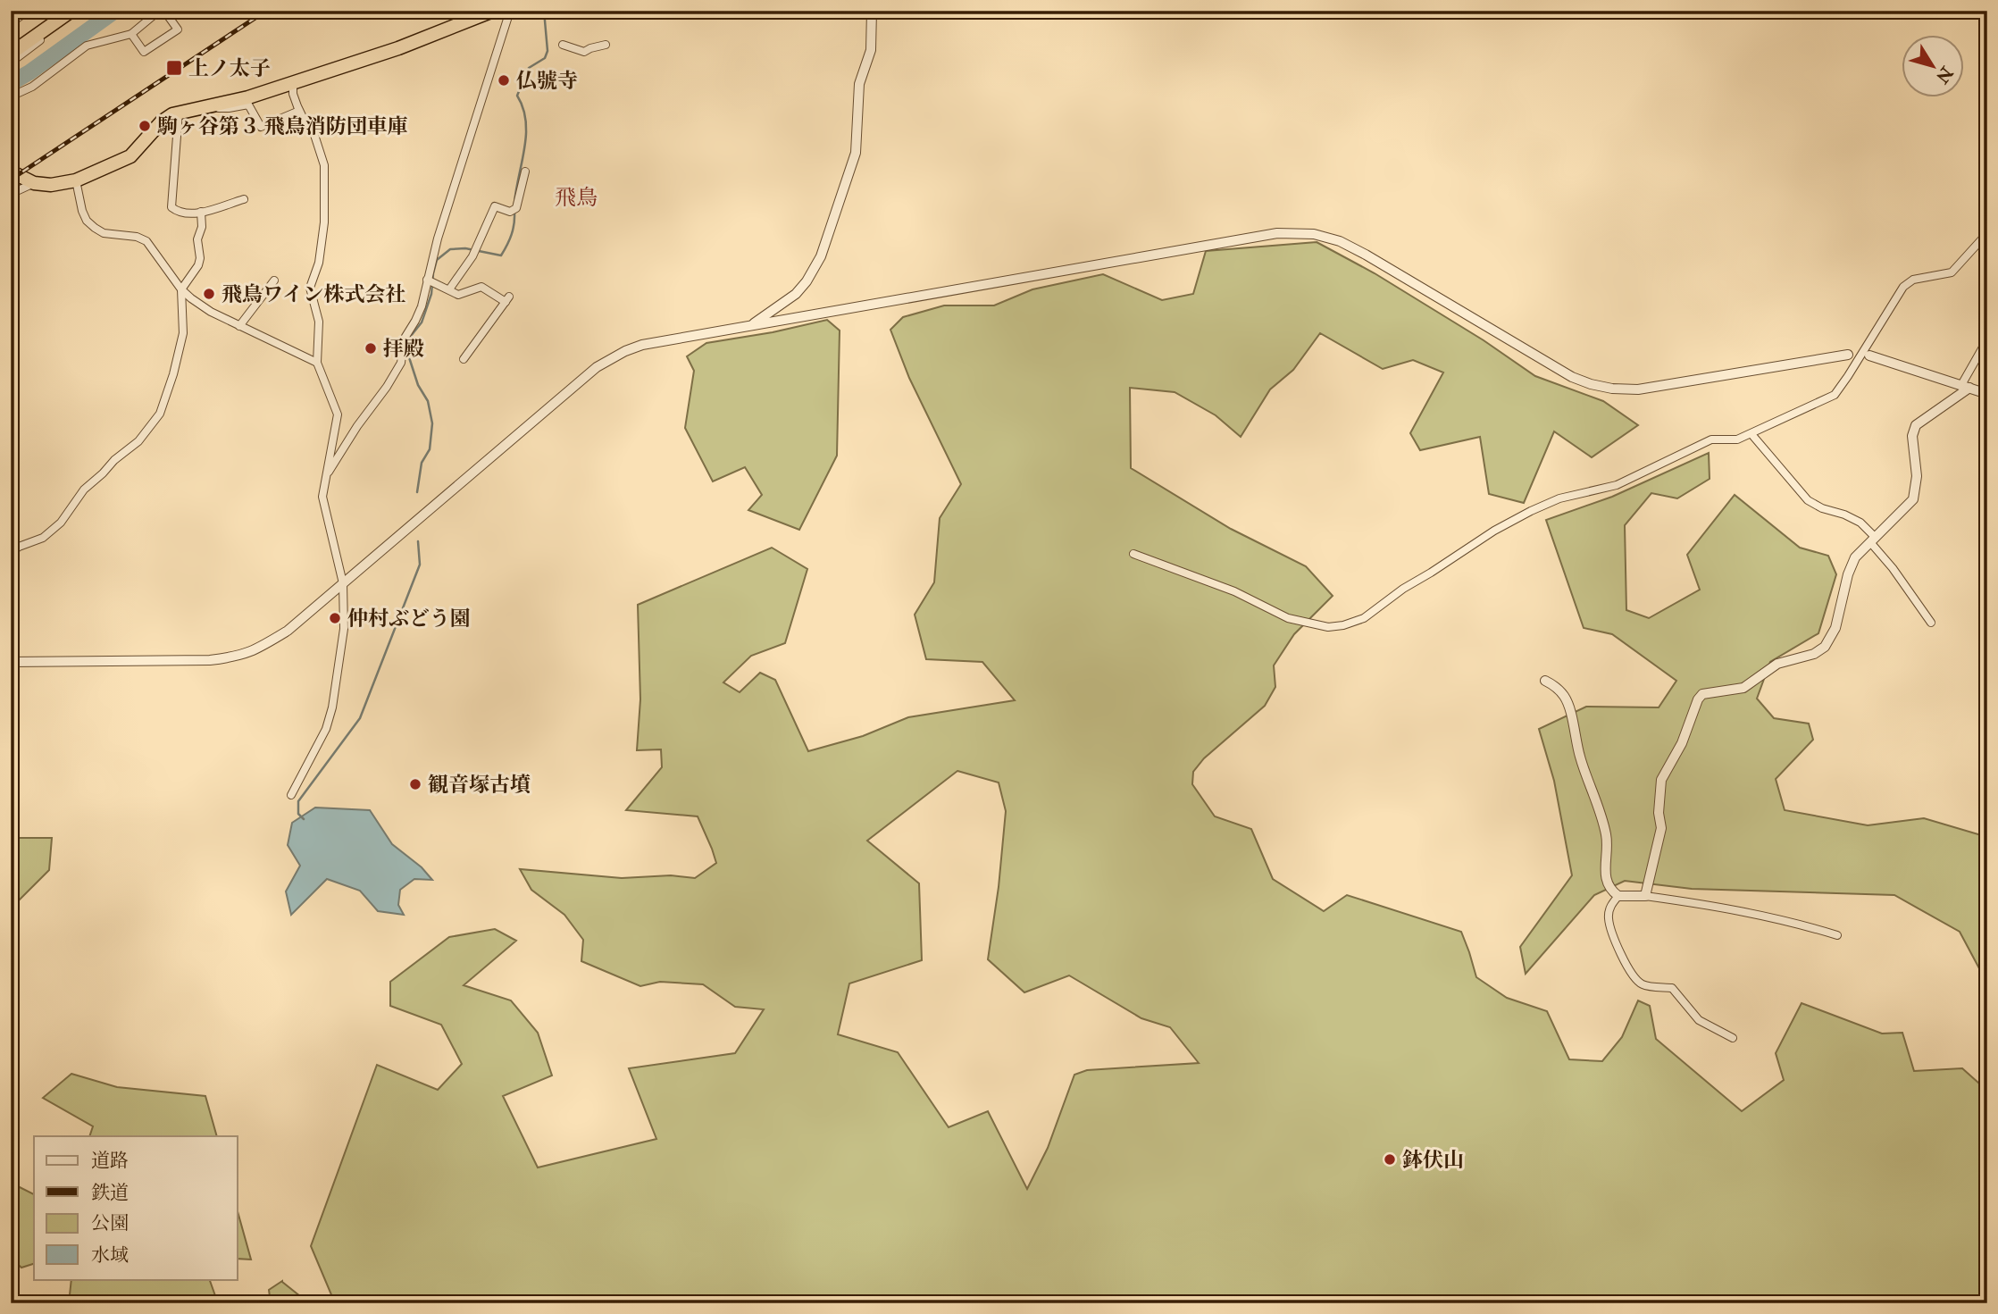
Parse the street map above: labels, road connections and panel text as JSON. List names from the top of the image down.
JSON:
{
  "districts": ["飛鳥"],
  "places": {
    "transit": ["上ノ太子"],
    "other": [
      "仏號寺",
      "駒ヶ谷第３ 飛鳥消防団車庫",
      "飛鳥ワイン株式会社",
      "拝殿",
      "仲村ぶどう園",
      "観音塚古墳",
      "鉢伏山"
    ]
  },
  "legend": [
    "道路",
    "鉄道",
    "公園",
    "水域"
  ],
  "north": "bottom right"
}
